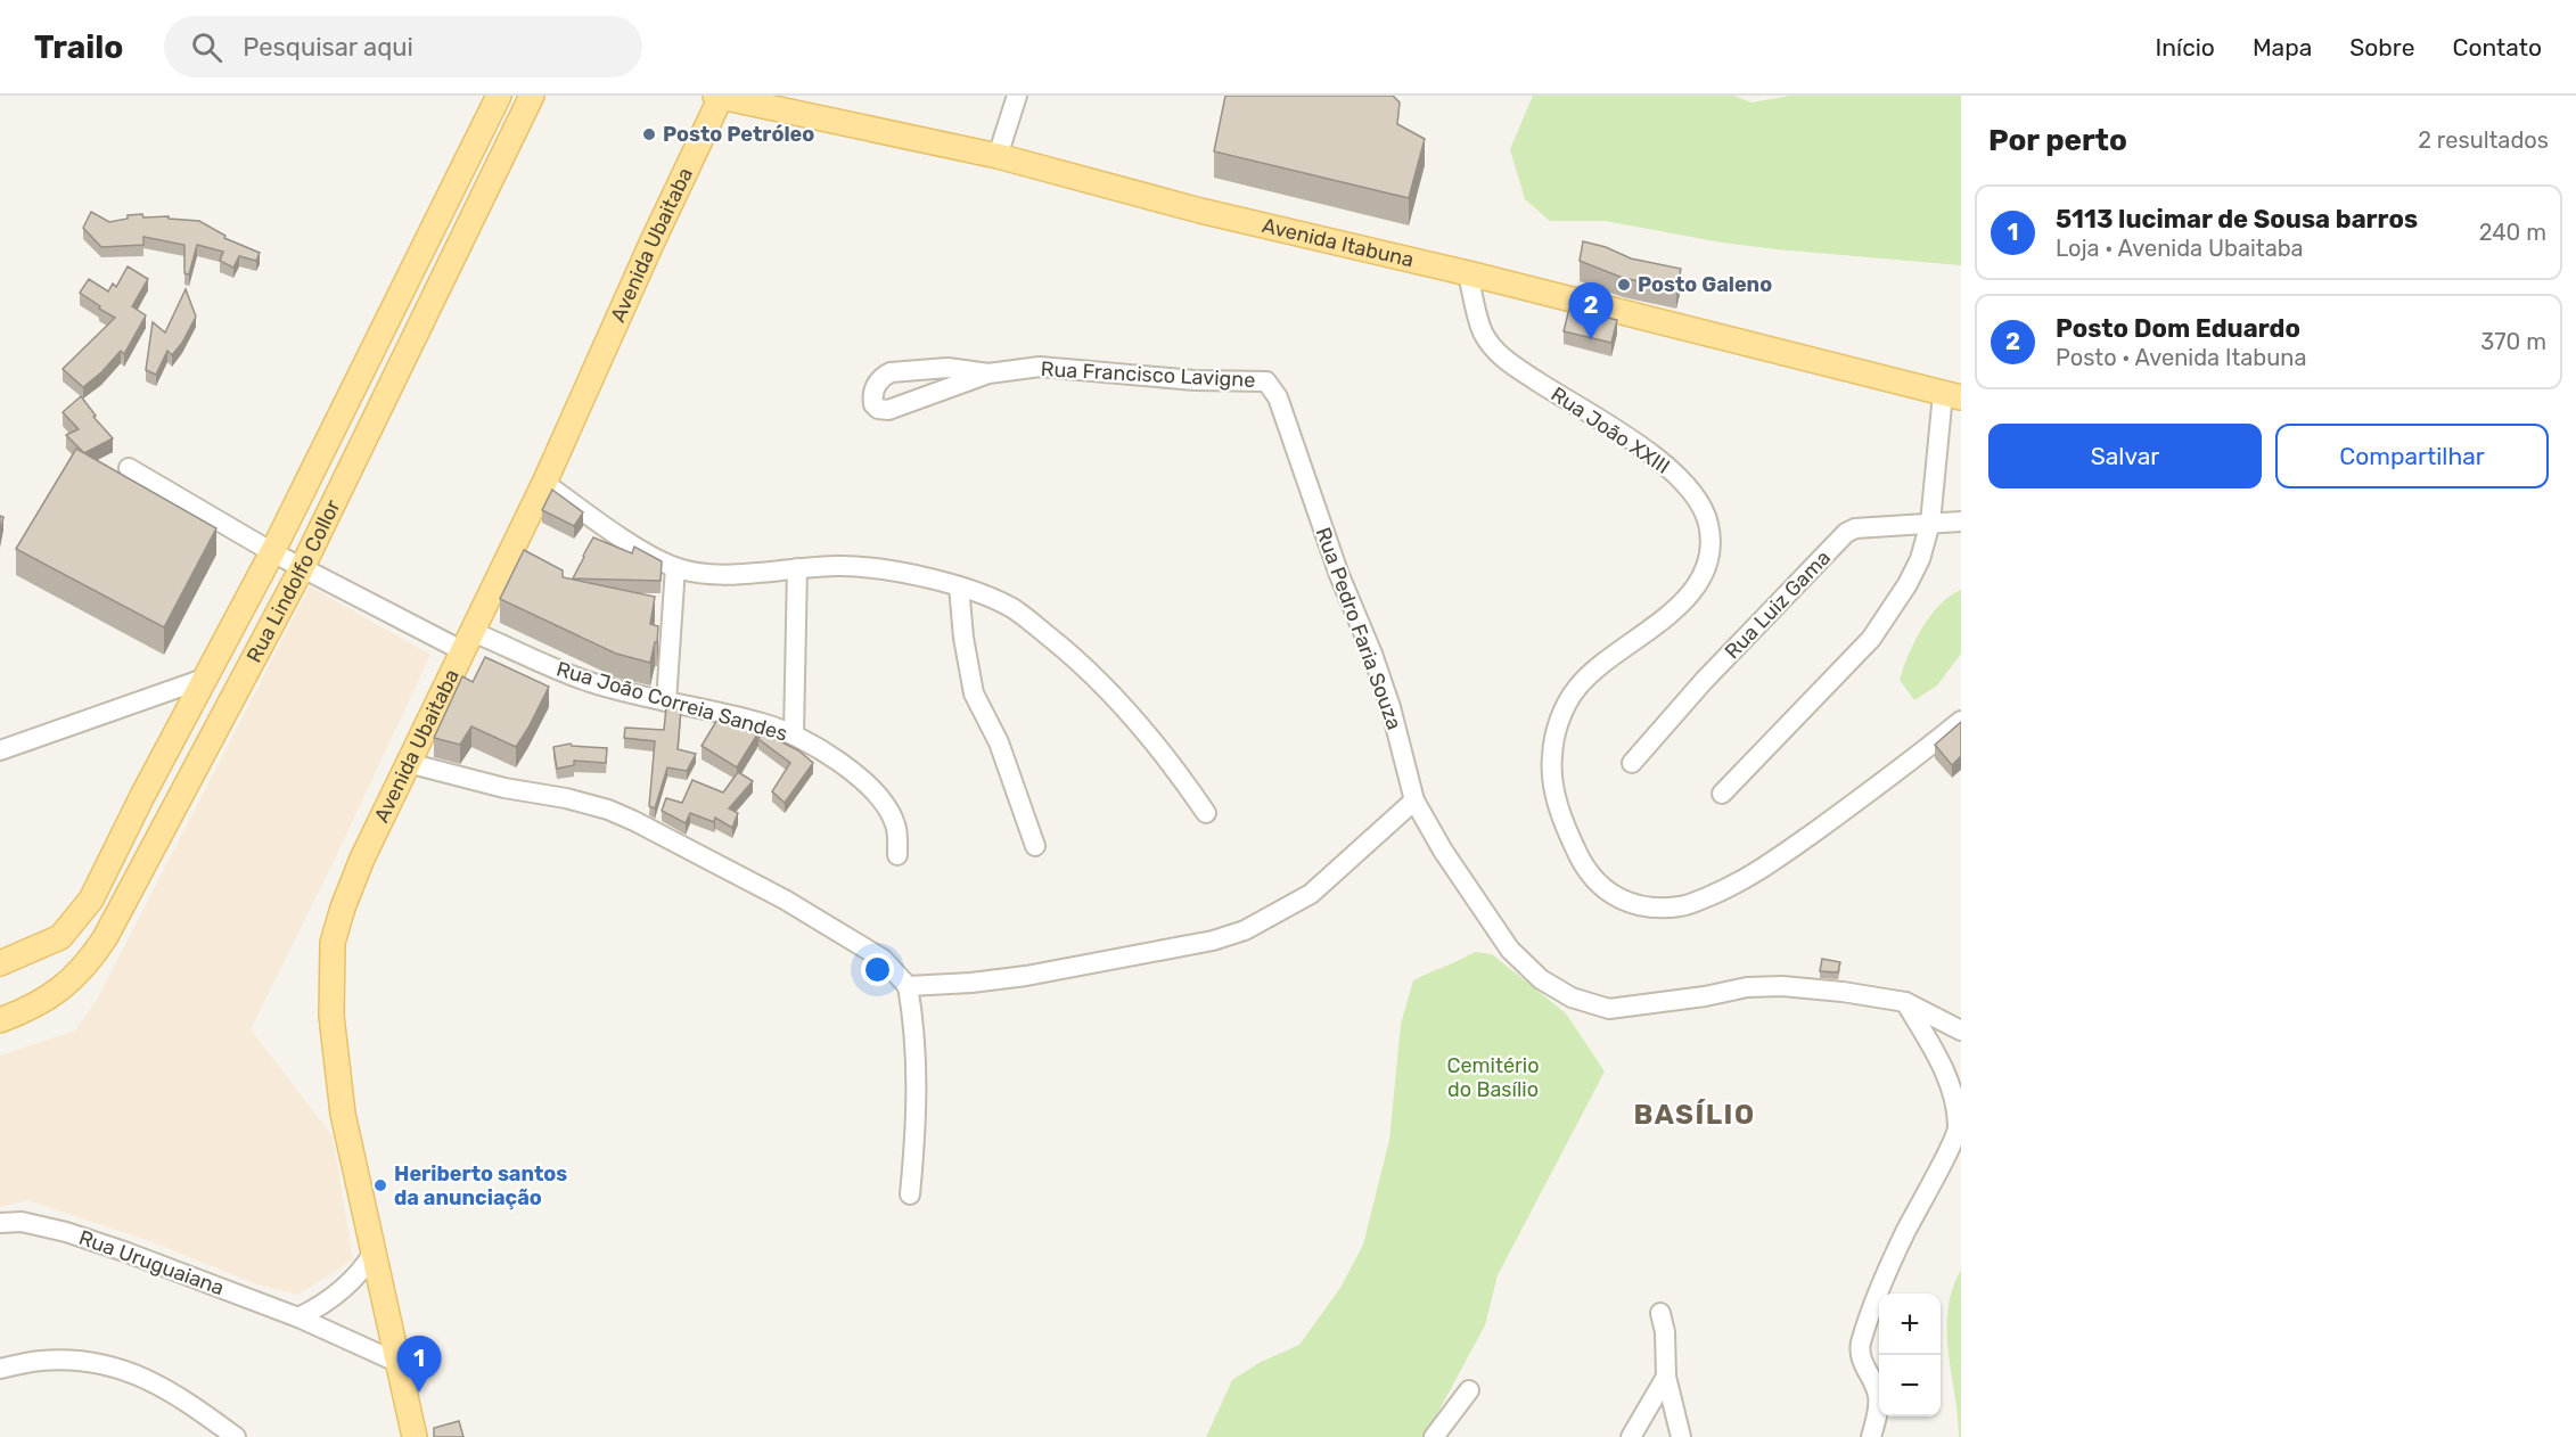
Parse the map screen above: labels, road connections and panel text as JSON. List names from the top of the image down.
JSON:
{
  "streets": {
    "main road": ["Avenida Itabuna", "Avenida Ubaitaba", "Rua Lindolfo Collor"],
    "street": [
      "Rua Francisco Lavigne",
      "Rua João XXIII",
      "Rua Luiz Gama",
      "Rua Pedro Faria Souza",
      "Rua João Correia Sandes",
      "Rua Uruguaiana"
    ]
  },
  "crossings": [
    ["Avenida Itabuna", "Avenida Ubaitaba"],
    ["Avenida Itabuna", "Rua João XXIII"],
    ["Avenida Ubaitaba", "Rua João Correia Sandes"],
    ["Avenida Ubaitaba", "Rua Uruguaiana"],
    ["Rua Francisco Lavigne", "Rua Pedro Faria Souza"],
    ["Rua Lindolfo Collor", "Rua João Correia Sandes"]
  ],
  "districts": ["BASÍLIO"],
  "parks": ["Cemitério do Basílio"],
  "places": ["Posto Petróleo", "Posto Galeno", "Heriberto santos da anunciação"],
  "page": {
    "header": "Trailo",
    "search": "Pesquisar aqui",
    "nav": [
      "Início",
      "Mapa",
      "Sobre",
      "Contato"
    ],
    "heading": ["Por perto", "2 resultados"],
    "list": [
      {
        "mark": "1",
        "name": "5113 lucimar de Sousa barros",
        "note": "Loja · Avenida Ubaitaba",
        "value": "240 m"
      },
      {
        "mark": "2",
        "name": "Posto Dom Eduardo",
        "note": "Posto · Avenida Itabuna",
        "value": "370 m"
      }
    ],
    "pins": ["2", "1"],
    "buttons": ["Salvar", "Compartilhar"],
    "map_buttons": ["+", "−"]
  }
}
